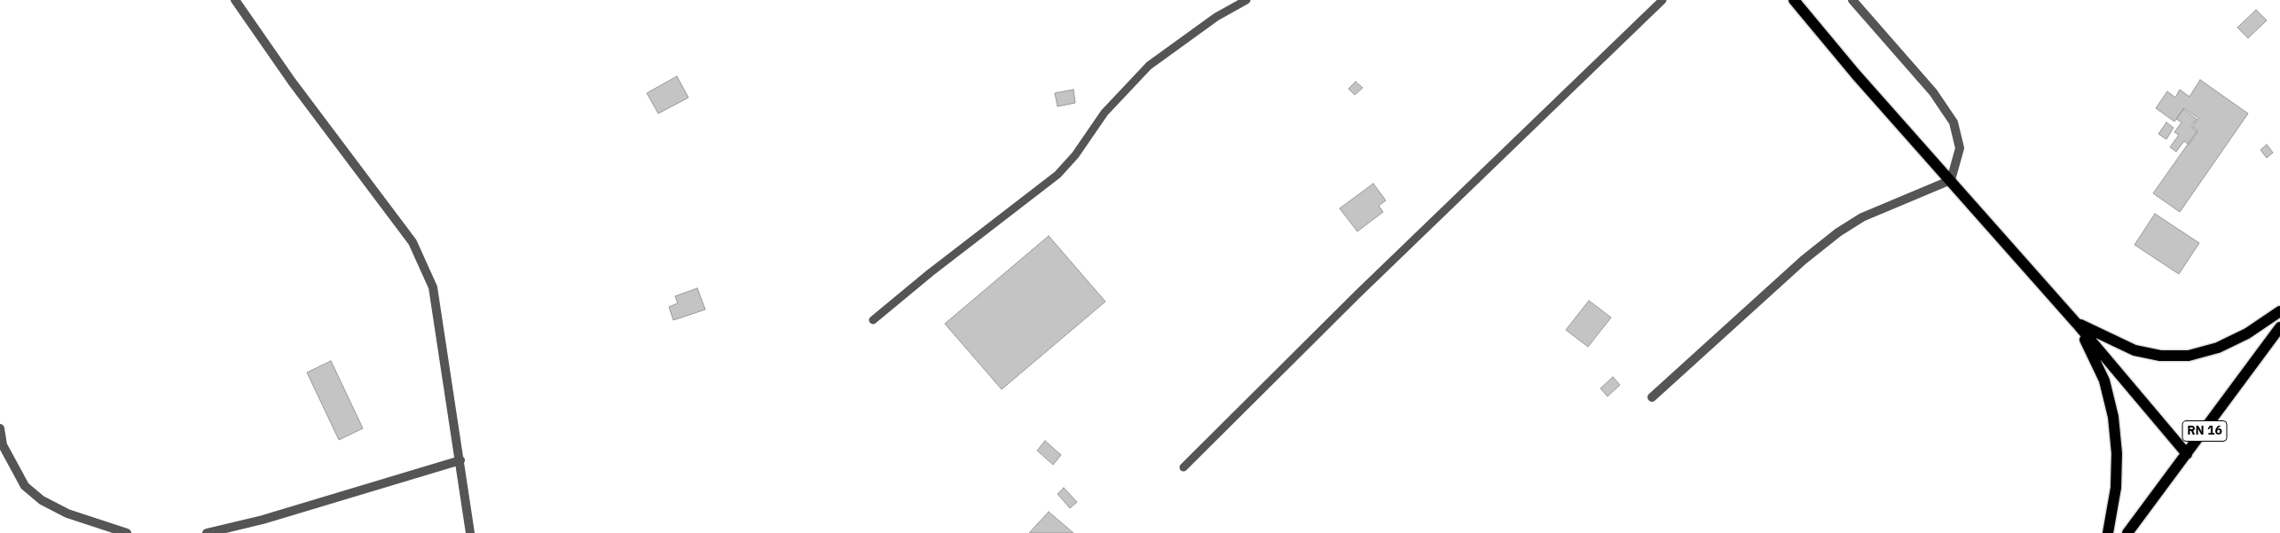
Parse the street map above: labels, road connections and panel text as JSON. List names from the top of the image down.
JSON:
{
  "streets": {
    "main road": ["RN 16"]
  }
}
